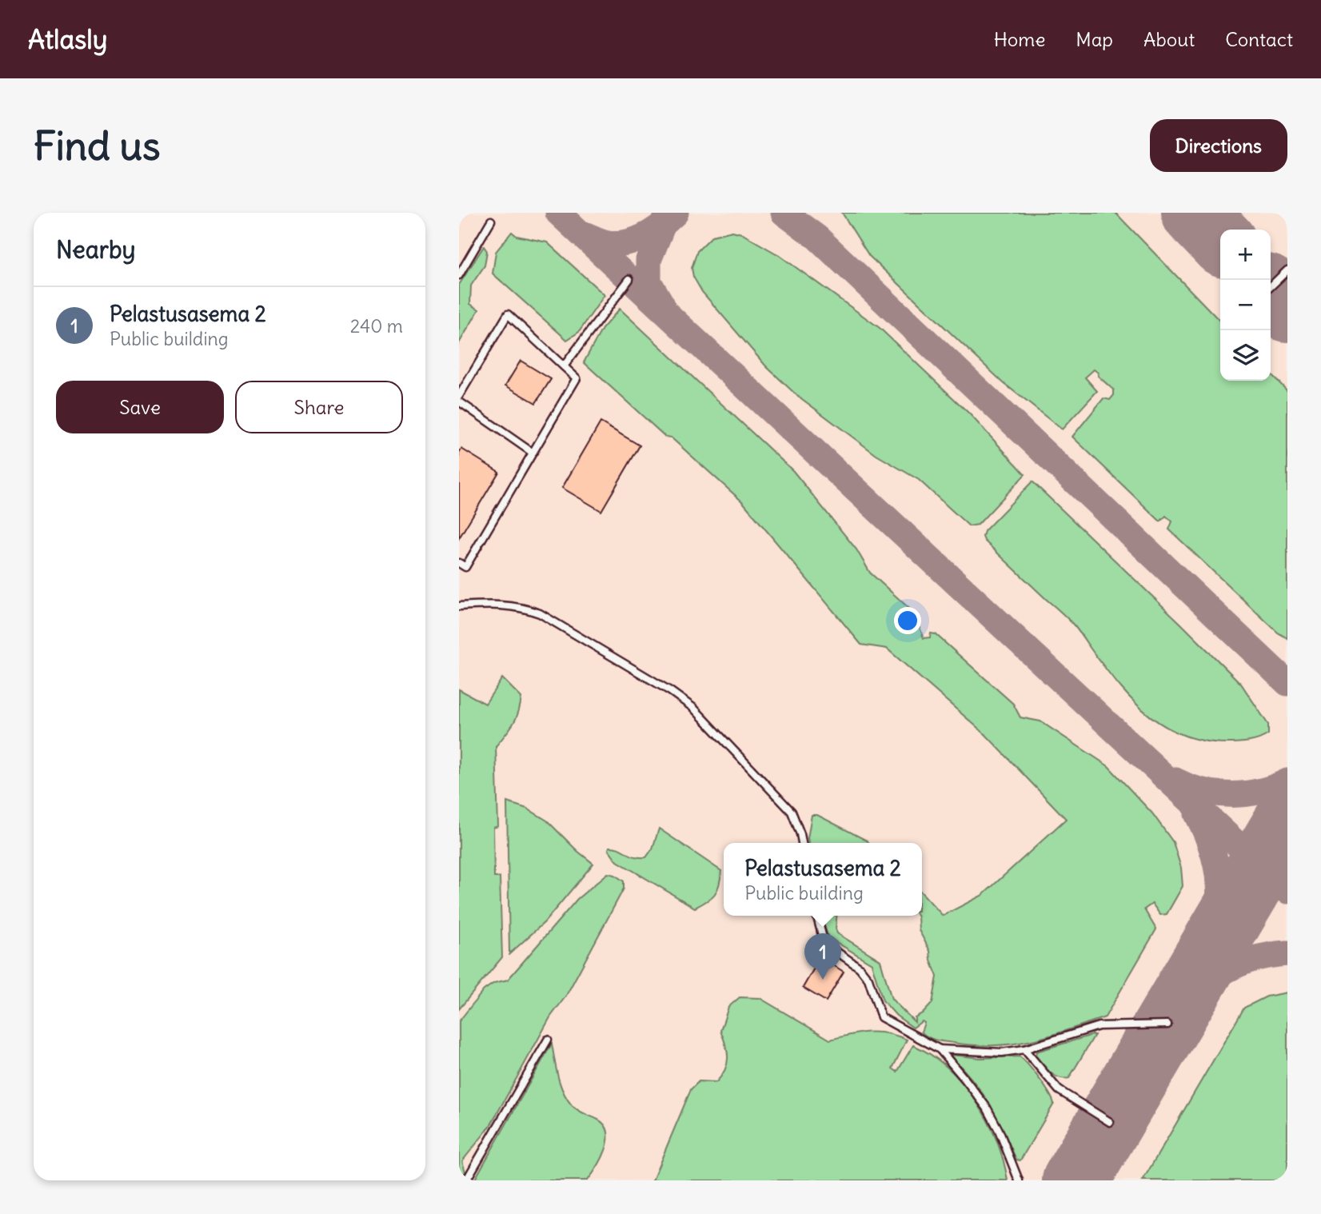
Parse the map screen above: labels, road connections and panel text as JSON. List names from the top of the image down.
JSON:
{
  "page": {
    "header": "Atlasly",
    "nav": [
      "Home",
      "Map",
      "About",
      "Contact"
    ],
    "buttons": [
      "Directions",
      ["Save", "Share"]
    ],
    "title": "Find us",
    "heading": "Nearby",
    "map_buttons": ["+", "−"],
    "list": [
      {
        "mark": "1",
        "name": "Pelastusasema 2",
        "note": "Public building",
        "value": "240 m"
      }
    ],
    "popup": ["Pelastusasema 2", "Public building"],
    "pins": "1"
  }
}
